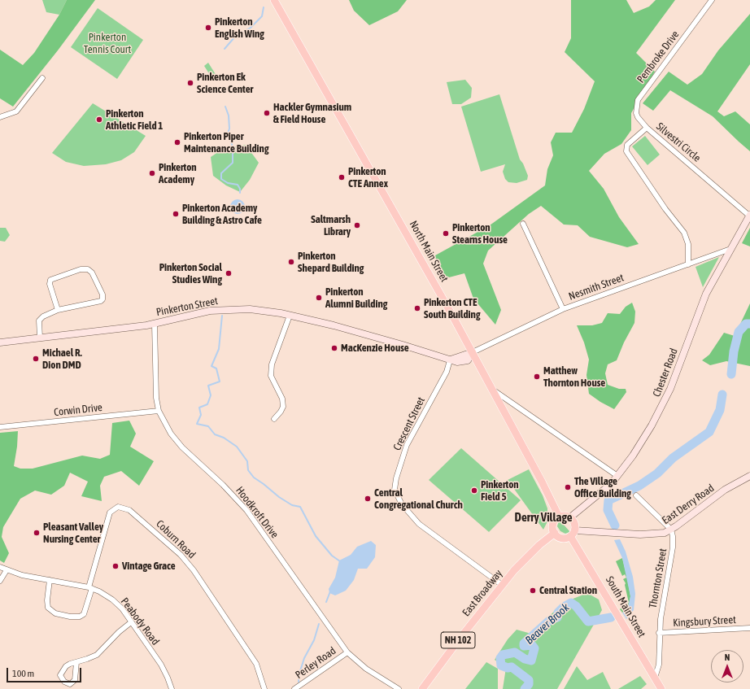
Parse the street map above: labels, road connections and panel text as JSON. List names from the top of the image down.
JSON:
{
  "streets": {
    "main road": [
      "North Main Street",
      "East Broadway",
      "South Main Street",
      "NH 102"
    ],
    "street": [
      "Pembroke Drive",
      "Silvestri Circle",
      "Nesmith Street",
      "Pinkerton Street",
      "Chester Road",
      "Corwin Drive",
      "Crescent Street",
      "East Derry Road",
      "Hoodkroft Drive",
      "Coburn Road",
      "Thornton Street",
      "Peabody Road",
      "Kingsbury Street",
      "Perley Road"
    ]
  },
  "crossings": [
    ["Pembroke Drive", "Silvestri Circle"],
    ["Silvestri Circle", "Nesmith Street"],
    ["Silvestri Circle", "Chester Road"],
    ["North Main Street", "Nesmith Street"],
    ["North Main Street", "Pinkerton Street"],
    ["North Main Street", "Chester Road"],
    ["North Main Street", "East Derry Road"],
    ["North Main Street", "East Broadway"],
    ["North Main Street", "South Main Street"],
    ["Nesmith Street", "Pinkerton Street"],
    ["Nesmith Street", "Chester Road"],
    ["Pinkerton Street", "Crescent Street"],
    ["Pinkerton Street", "Hoodkroft Drive"],
    ["Chester Road", "East Derry Road"],
    ["Chester Road", "East Broadway"],
    ["Chester Road", "South Main Street"],
    ["Corwin Drive", "Hoodkroft Drive"],
    ["Crescent Street", "East Broadway"],
    ["East Derry Road", "Thornton Street"],
    ["East Derry Road", "East Broadway"],
    ["East Derry Road", "South Main Street"],
    ["Hoodkroft Drive", "Perley Road"],
    ["Coburn Road", "Peabody Road"],
    ["Thornton Street", "South Main Street"],
    ["Thornton Street", "Kingsbury Street"],
    ["East Broadway", "South Main Street"]
  ],
  "districts": ["Derry Village"],
  "water": ["Beaver Brook"],
  "parks": ["Pinkerton Tennis Court"],
  "places": [
    "Pinkerton English Wing",
    "Pinkerton Ek Science Center",
    "Hackler Gymnasium & Field House",
    "Pinkerton Athletic Field 1",
    "Pinkerton Piper Maintenance Building",
    "Pinkerton Academy",
    "Pinkerton CTE Annex",
    "Pinkerton Academy Building & Astro Cafe",
    "Saltmarsh Library",
    "Pinkerton Stearns House",
    "Pinkerton Shepard Building",
    "Pinkerton Social Studies Wing",
    "Pinkerton Alumni Building",
    "Pinkerton CTE South Building",
    "MacKenzie House",
    "Michael R. Dion DMD",
    "Matthew Thornton House",
    "The Village Office Building",
    "Pinkerton Field 5",
    "Central Congregational Church",
    "Pleasant Valley Nursing Center",
    "Vintage Grace",
    "Central Station"
  ],
  "scale_bar": "100 m",
  "north": "top"
}
